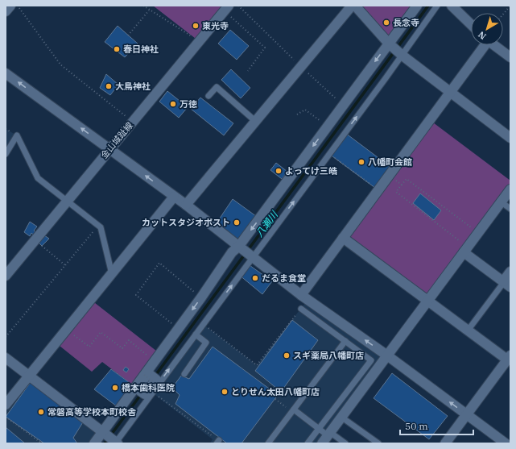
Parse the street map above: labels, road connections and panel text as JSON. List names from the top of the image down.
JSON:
{
  "streets": {
    "street": ["金山城趾線"]
  },
  "water": ["八瀬川"],
  "places": [
    "長念寺",
    "東光寺",
    "春日神社",
    "大鳥神社",
    "万徳",
    "八幡町会館",
    "よってけ三皓",
    "カットスタジオポスト",
    "だるま食堂",
    "スギ薬局八幡町店",
    "橋本歯科医院",
    "とりせん太田八幡町店",
    "常磐高等学校本町校舎"
  ],
  "scale_bar": "50 m",
  "north": "bottom left"
}
